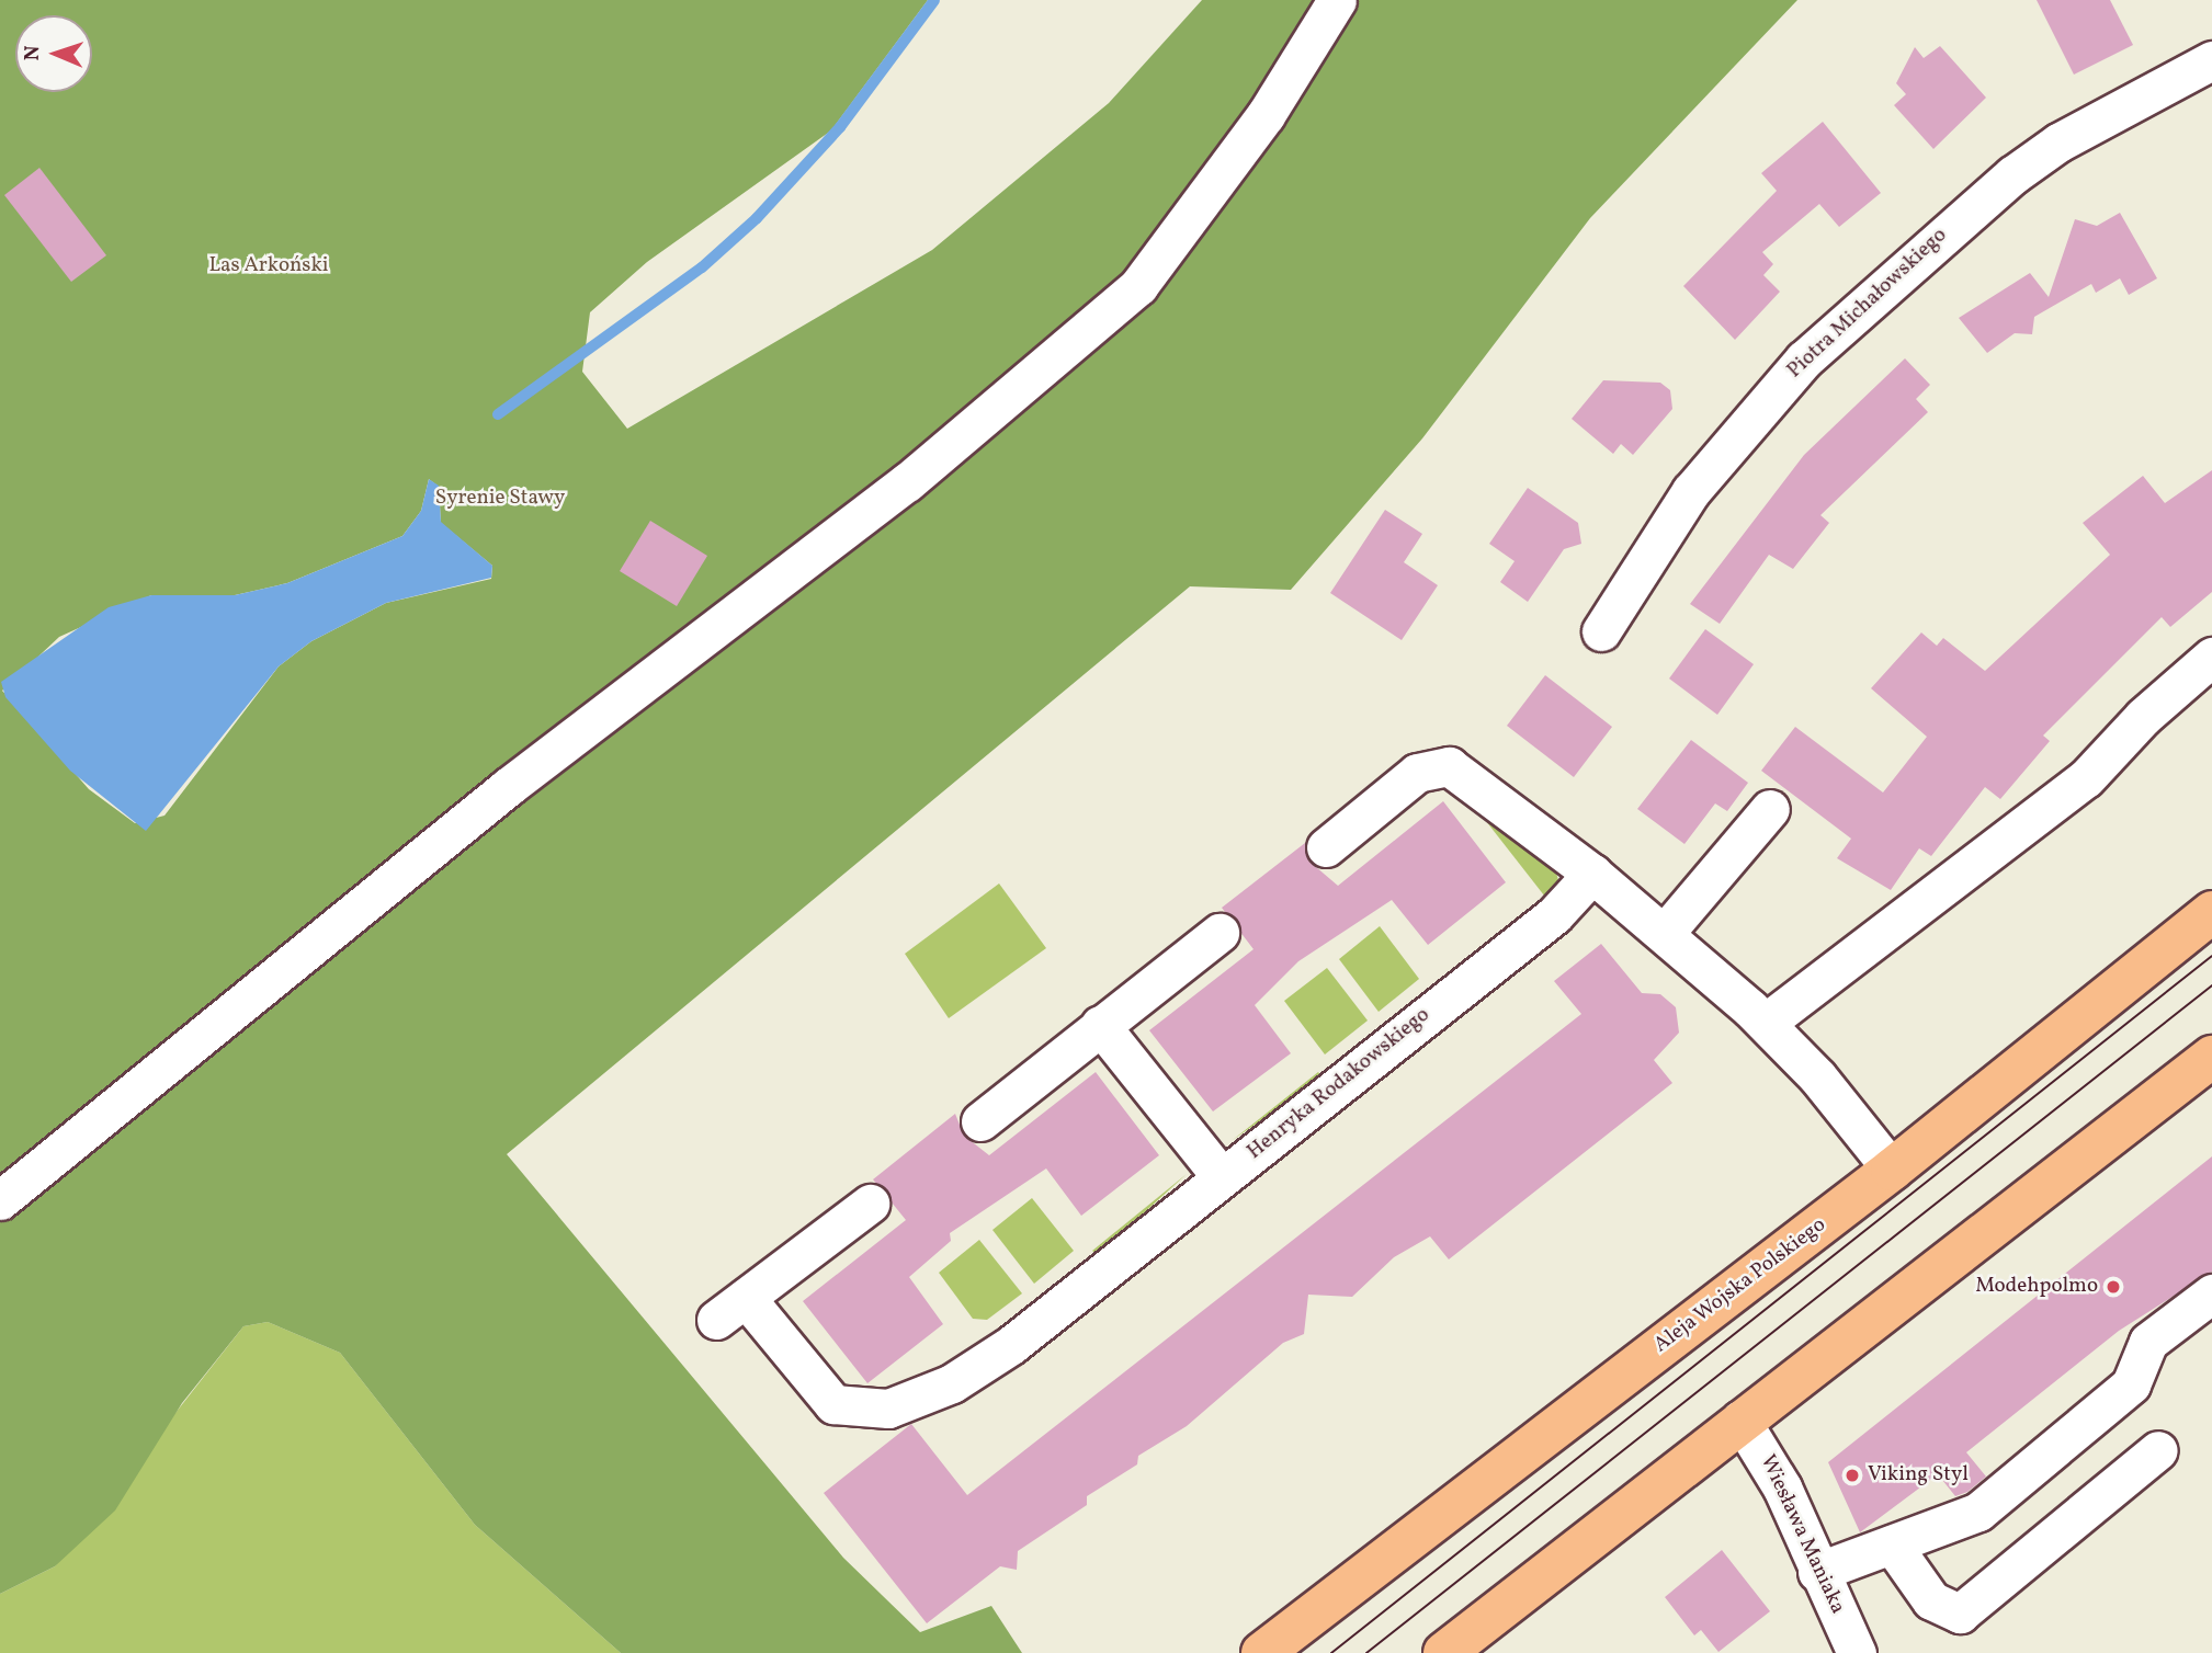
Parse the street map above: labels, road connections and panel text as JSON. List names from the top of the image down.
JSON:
{
  "streets": {
    "main road": ["Aleja Wojska Polskiego"],
    "street": ["Piotra Michałowskiego", "Henryka Rodakowskiego", "Wiesława Maniaka"]
  },
  "parks": ["Las Arkoński", "Syrenie Stawy"],
  "places": ["Modehpolmo", "Viking Styl"],
  "north": "left"
}
